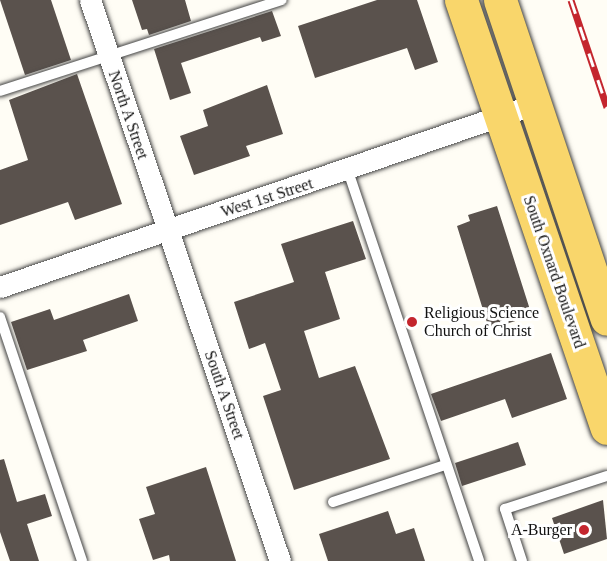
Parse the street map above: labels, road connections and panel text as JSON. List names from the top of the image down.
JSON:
{
  "streets": {
    "main road": ["South Oxnard Boulevard"],
    "street": ["North A Street", "West 1st Street", "South A Street"]
  },
  "crossings": [
    ["North A Street", "West 1st Street"],
    ["North A Street", "South A Street"],
    ["West 1st Street", "South Oxnard Boulevard"],
    ["West 1st Street", "South A Street"]
  ],
  "places": ["Religious Science Church of Christ", "A-Burger"]
}
